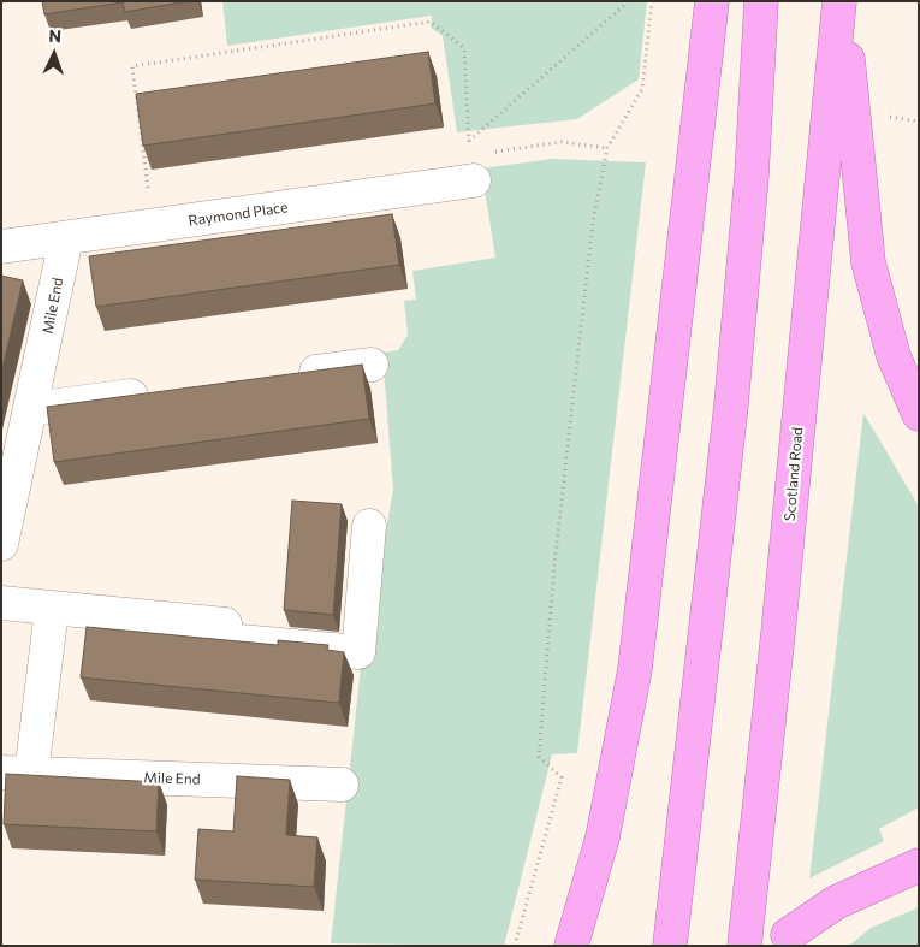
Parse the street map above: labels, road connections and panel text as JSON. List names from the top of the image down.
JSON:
{
  "streets": {
    "highway": ["Scotland Road"],
    "street": ["Raymond Place", "Mile End"]
  },
  "crossings": [
    ["Raymond Place", "Mile End"]
  ],
  "north": "top"
}
